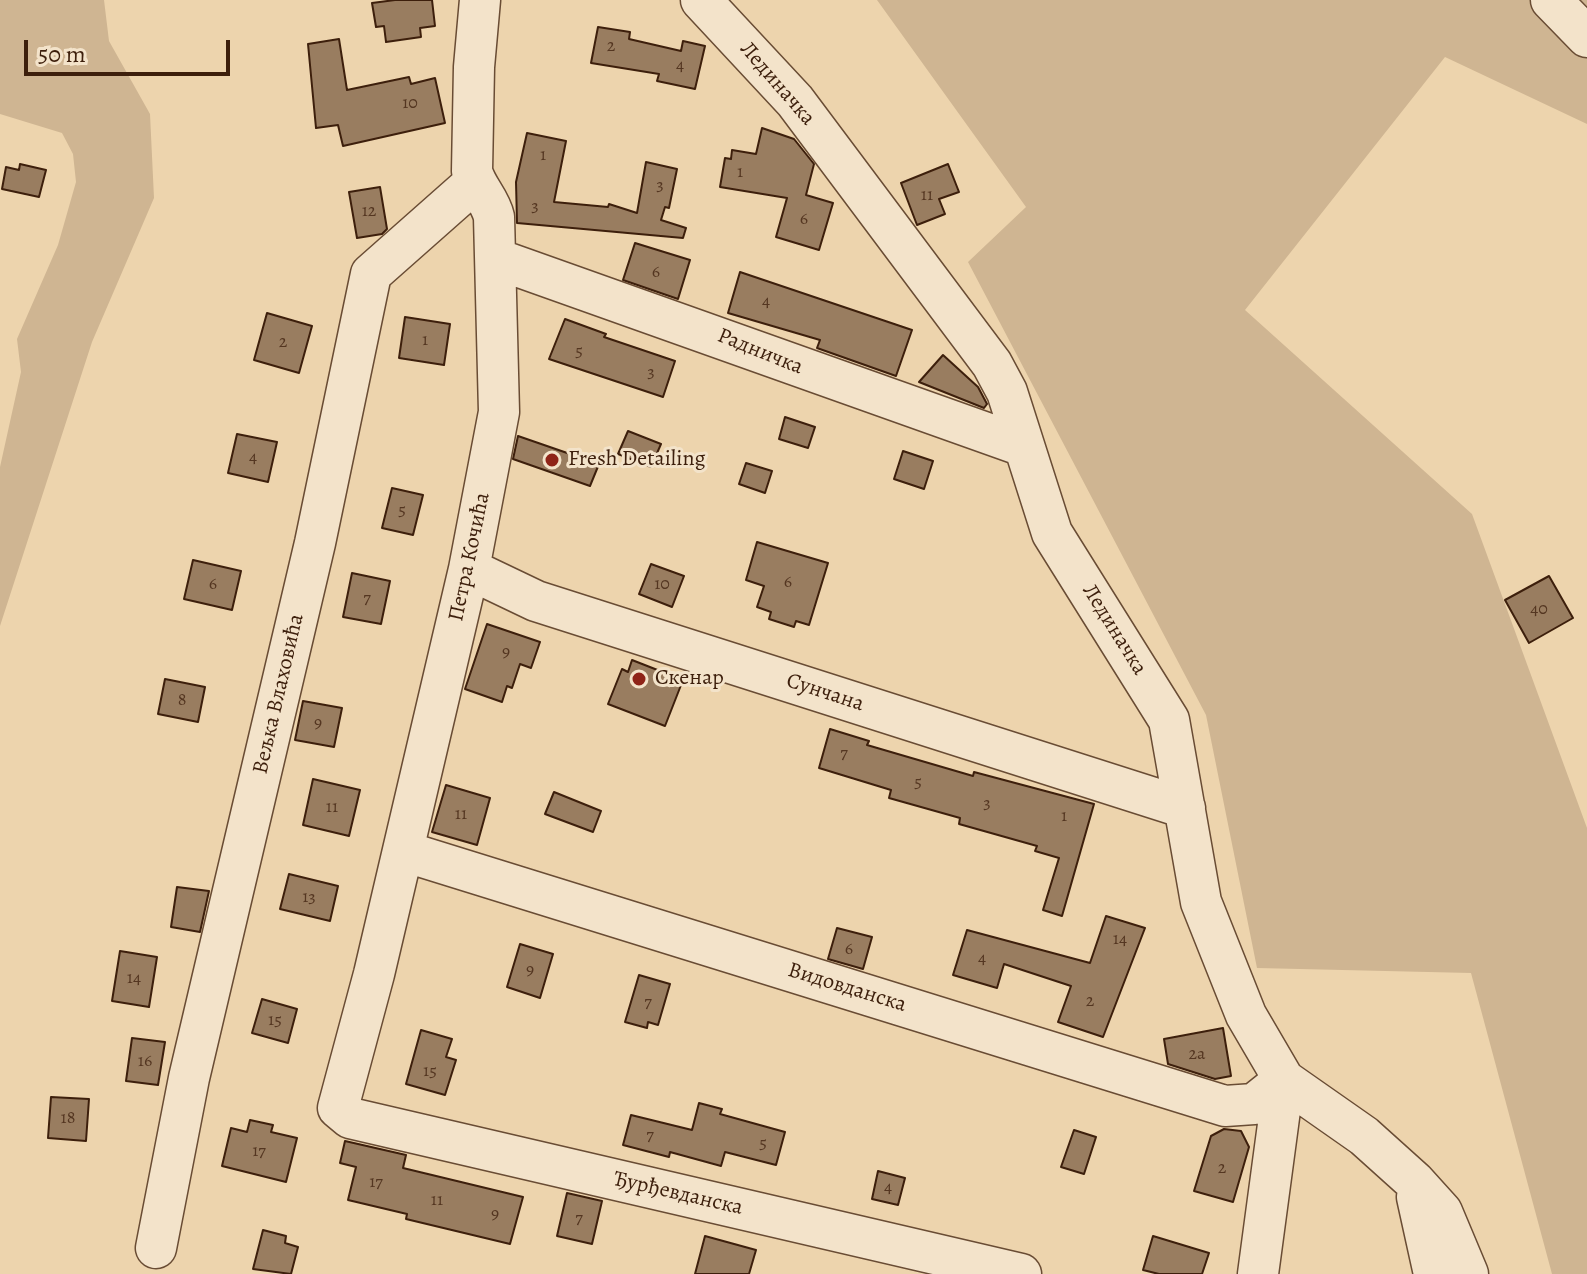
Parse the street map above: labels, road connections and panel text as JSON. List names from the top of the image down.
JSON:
{
  "streets": {
    "street": [
      "Лединачка",
      "Радничка",
      "Петра Кочића",
      "Сунчана",
      "Вељка Влаховића",
      "Видовданска",
      "Ђурђевданска"
    ]
  },
  "crossings": [
    ["Лединачка", "Радничка"],
    ["Лединачка", "Сунчана"],
    ["Лединачка", "Видовданска"],
    ["Радничка", "Петра Кочића"],
    ["Петра Кочића", "Сунчана"],
    ["Петра Кочића", "Вељка Влаховића"],
    ["Петра Кочића", "Видовданска"],
    ["Петра Кочића", "Ђурђевданска"]
  ],
  "places": ["Fresh Detailing", "Скенар"],
  "house_numbers": [
    "2",
    "4",
    "10",
    "1",
    "1",
    "3",
    "11",
    "3",
    "12",
    "6",
    "6",
    "4",
    "1",
    "2",
    "5",
    "3",
    "4",
    "5",
    "6",
    "6",
    "10",
    "7",
    "40",
    "9",
    "8",
    "9",
    "7",
    "5",
    "3",
    "11",
    "11",
    "1",
    "13",
    "14",
    "6",
    "4",
    "9",
    "14",
    "2",
    "7",
    "15",
    "2a",
    "16",
    "15",
    "18",
    "7",
    "5",
    "17",
    "2",
    "17",
    "4",
    "11",
    "9",
    "7"
  ],
  "scale_bar": "50 m"
}
